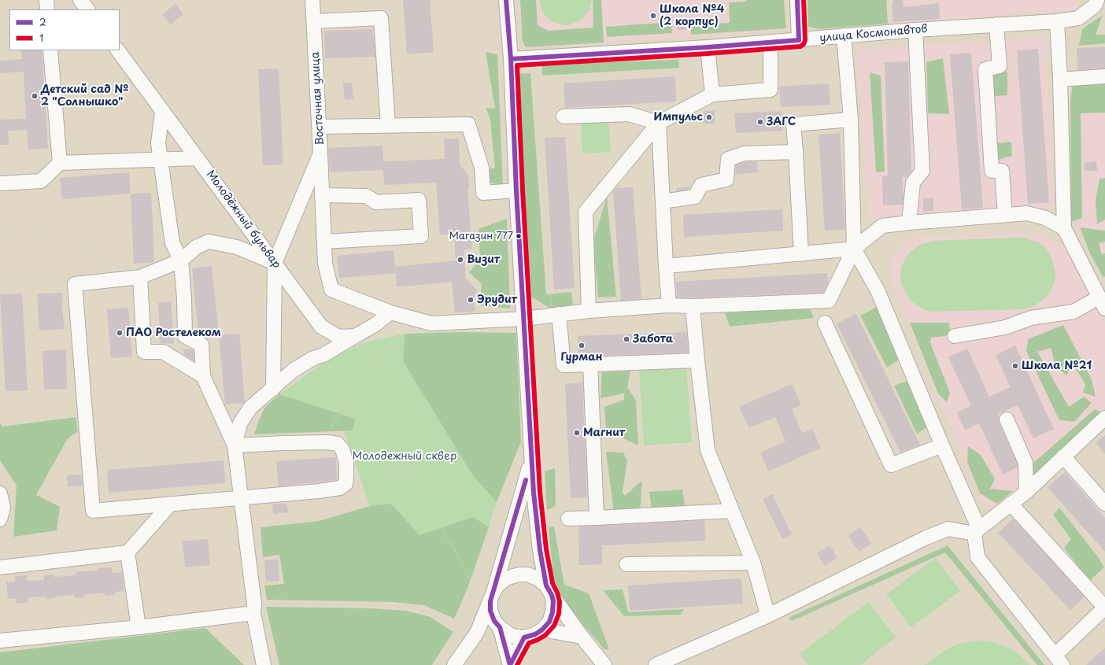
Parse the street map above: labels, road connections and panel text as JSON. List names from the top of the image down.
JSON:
{
  "streets": {
    "street": ["улица Космонавтов", "Восточная улица", "Молодёжный бульвар"]
  },
  "crossings": [
    ["Восточная улица", "Молодёжный бульвар"]
  ],
  "parks": ["Молодежный сквер"],
  "places": [
    "Школа №4 (2 корпус)",
    "Детский сад № 2 \"Солнышко\"",
    "Импульс",
    "ЗАГС",
    "Магазин 777",
    "Визит",
    "Эрудит",
    "ПАО Ростелеком",
    "Забота",
    "Гурман",
    "Школа №21",
    "Магнит"
  ],
  "lines": ["transit line 2", "transit line 1"],
  "legend": ["2", "1"]
}
